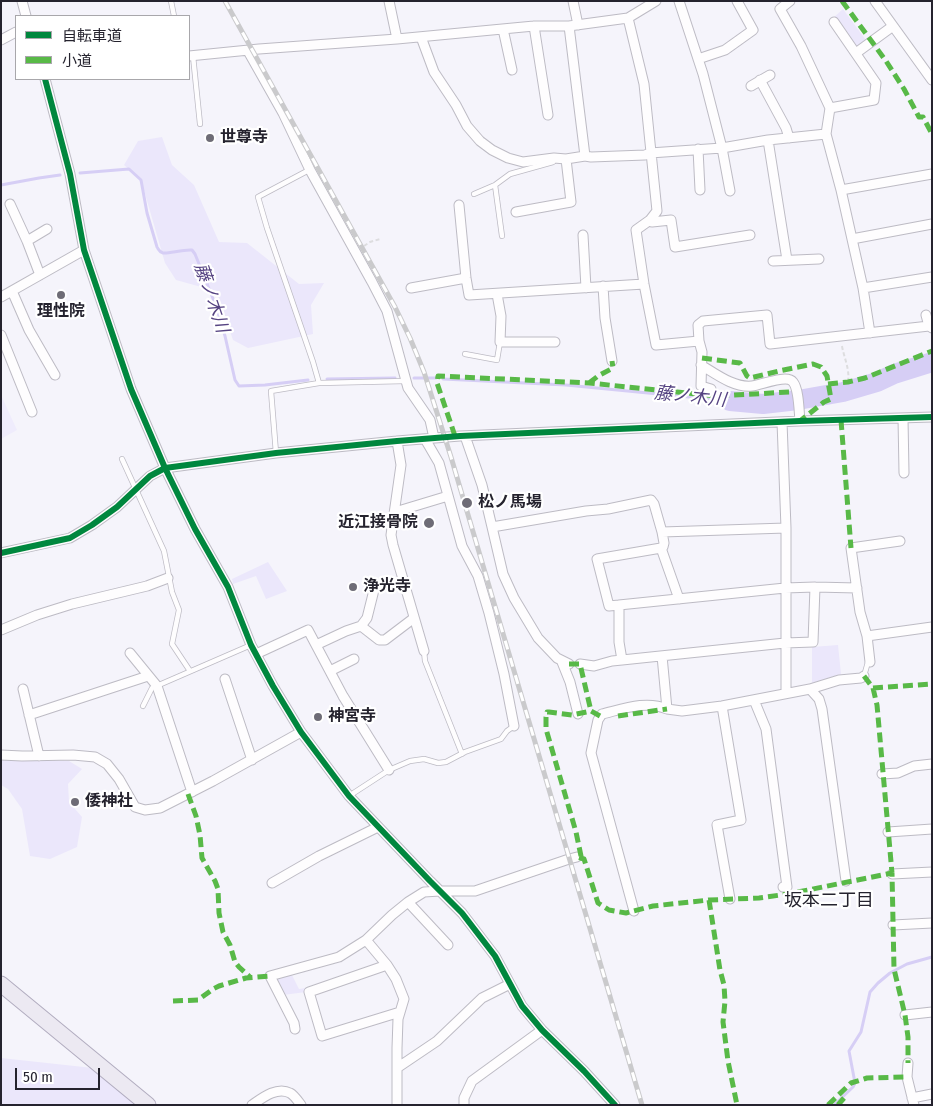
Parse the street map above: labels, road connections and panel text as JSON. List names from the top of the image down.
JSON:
{
  "districts": ["坂本二丁目"],
  "water": ["藤ノ木川"],
  "places": [
    "世尊寺",
    "理性院",
    "松ノ馬場",
    "近江接骨院",
    "浄光寺",
    "神宮寺",
    "倭神社"
  ],
  "legend": ["自転車道", "小道"],
  "scale_bar": "50 m"
}
